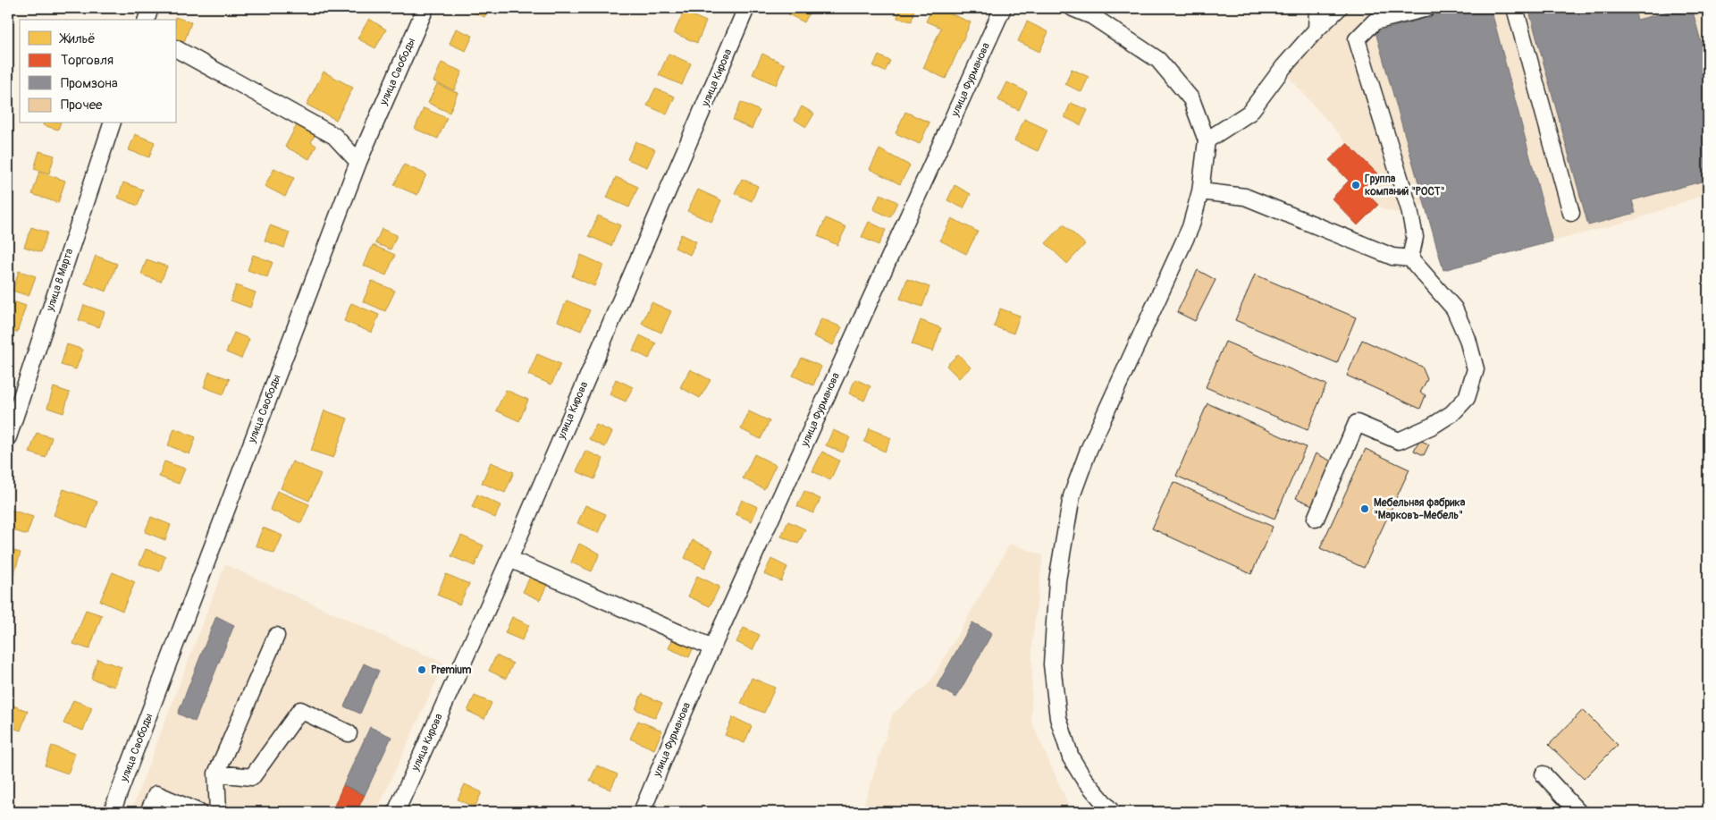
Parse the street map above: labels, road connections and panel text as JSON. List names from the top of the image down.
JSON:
{
  "streets": {
    "street": [
      "улица Свободы",
      "улица Кирова",
      "улица Фурманова",
      "улица 8 Марта"
    ]
  },
  "places": ["Группа компаний \"РОСТ\"", "Мебельная фабрика \"Марковъ-Мебель\"", "Premium"],
  "legend": [
    "Жильё",
    "Торговля",
    "Промзона",
    "Прочее"
  ]
}
